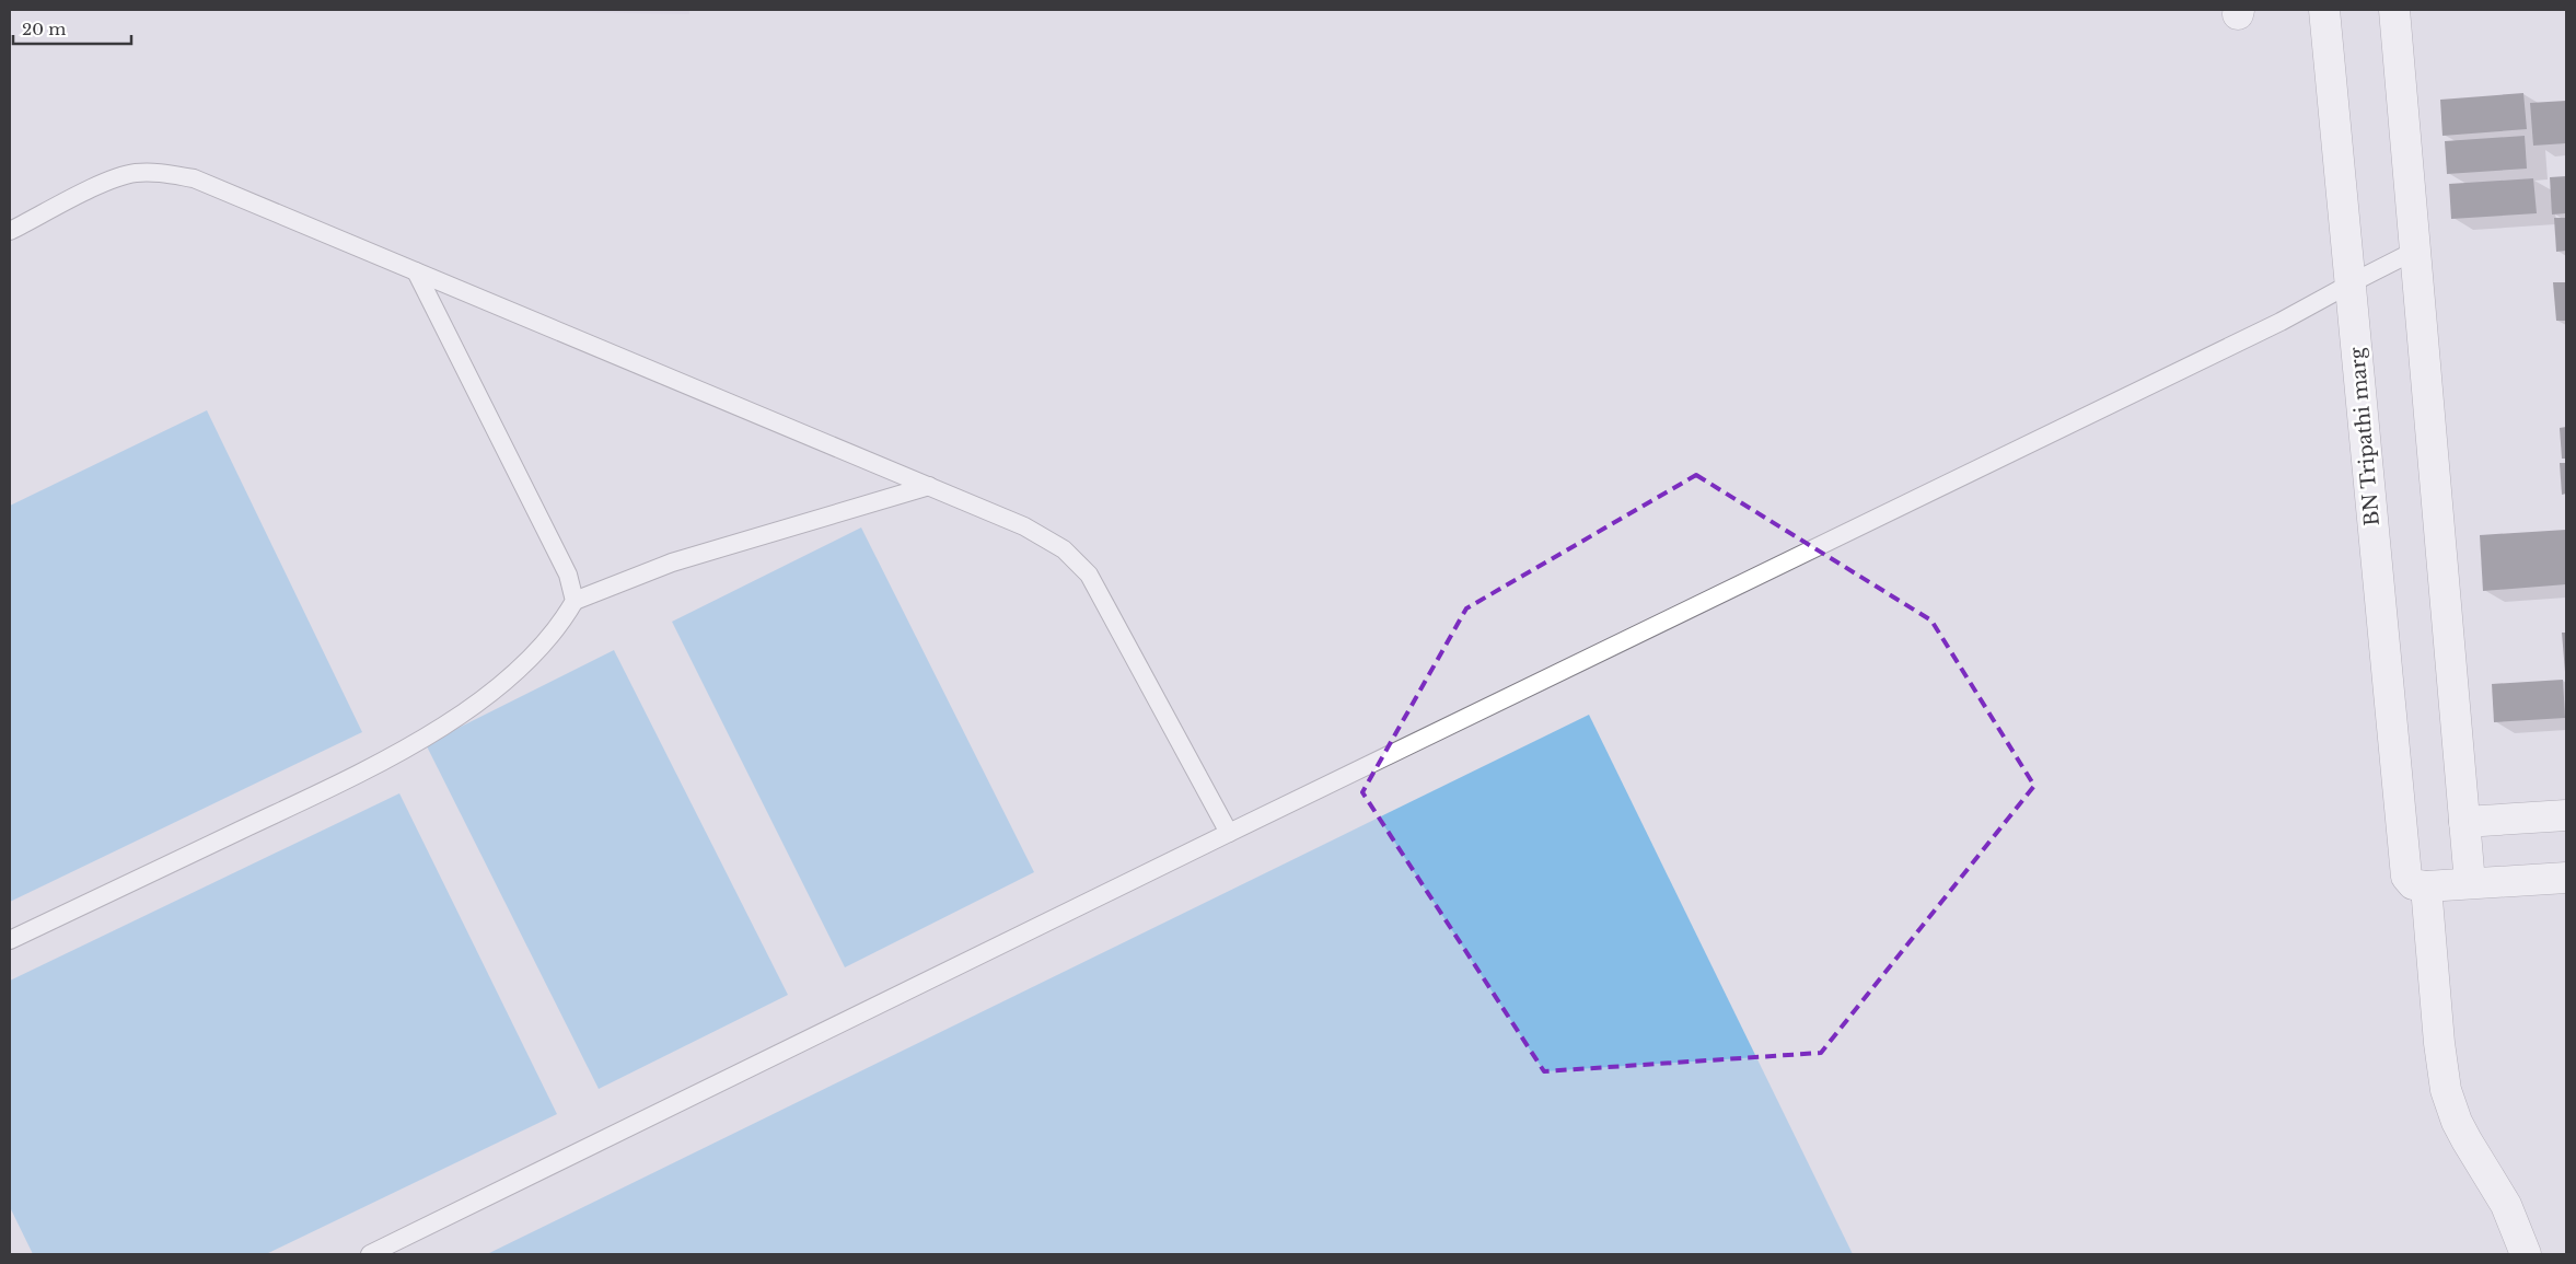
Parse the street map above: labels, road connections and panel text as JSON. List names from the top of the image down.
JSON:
{
  "streets": {
    "street": ["BN Tripathi marg"]
  },
  "scale_bar": "20 m"
}
